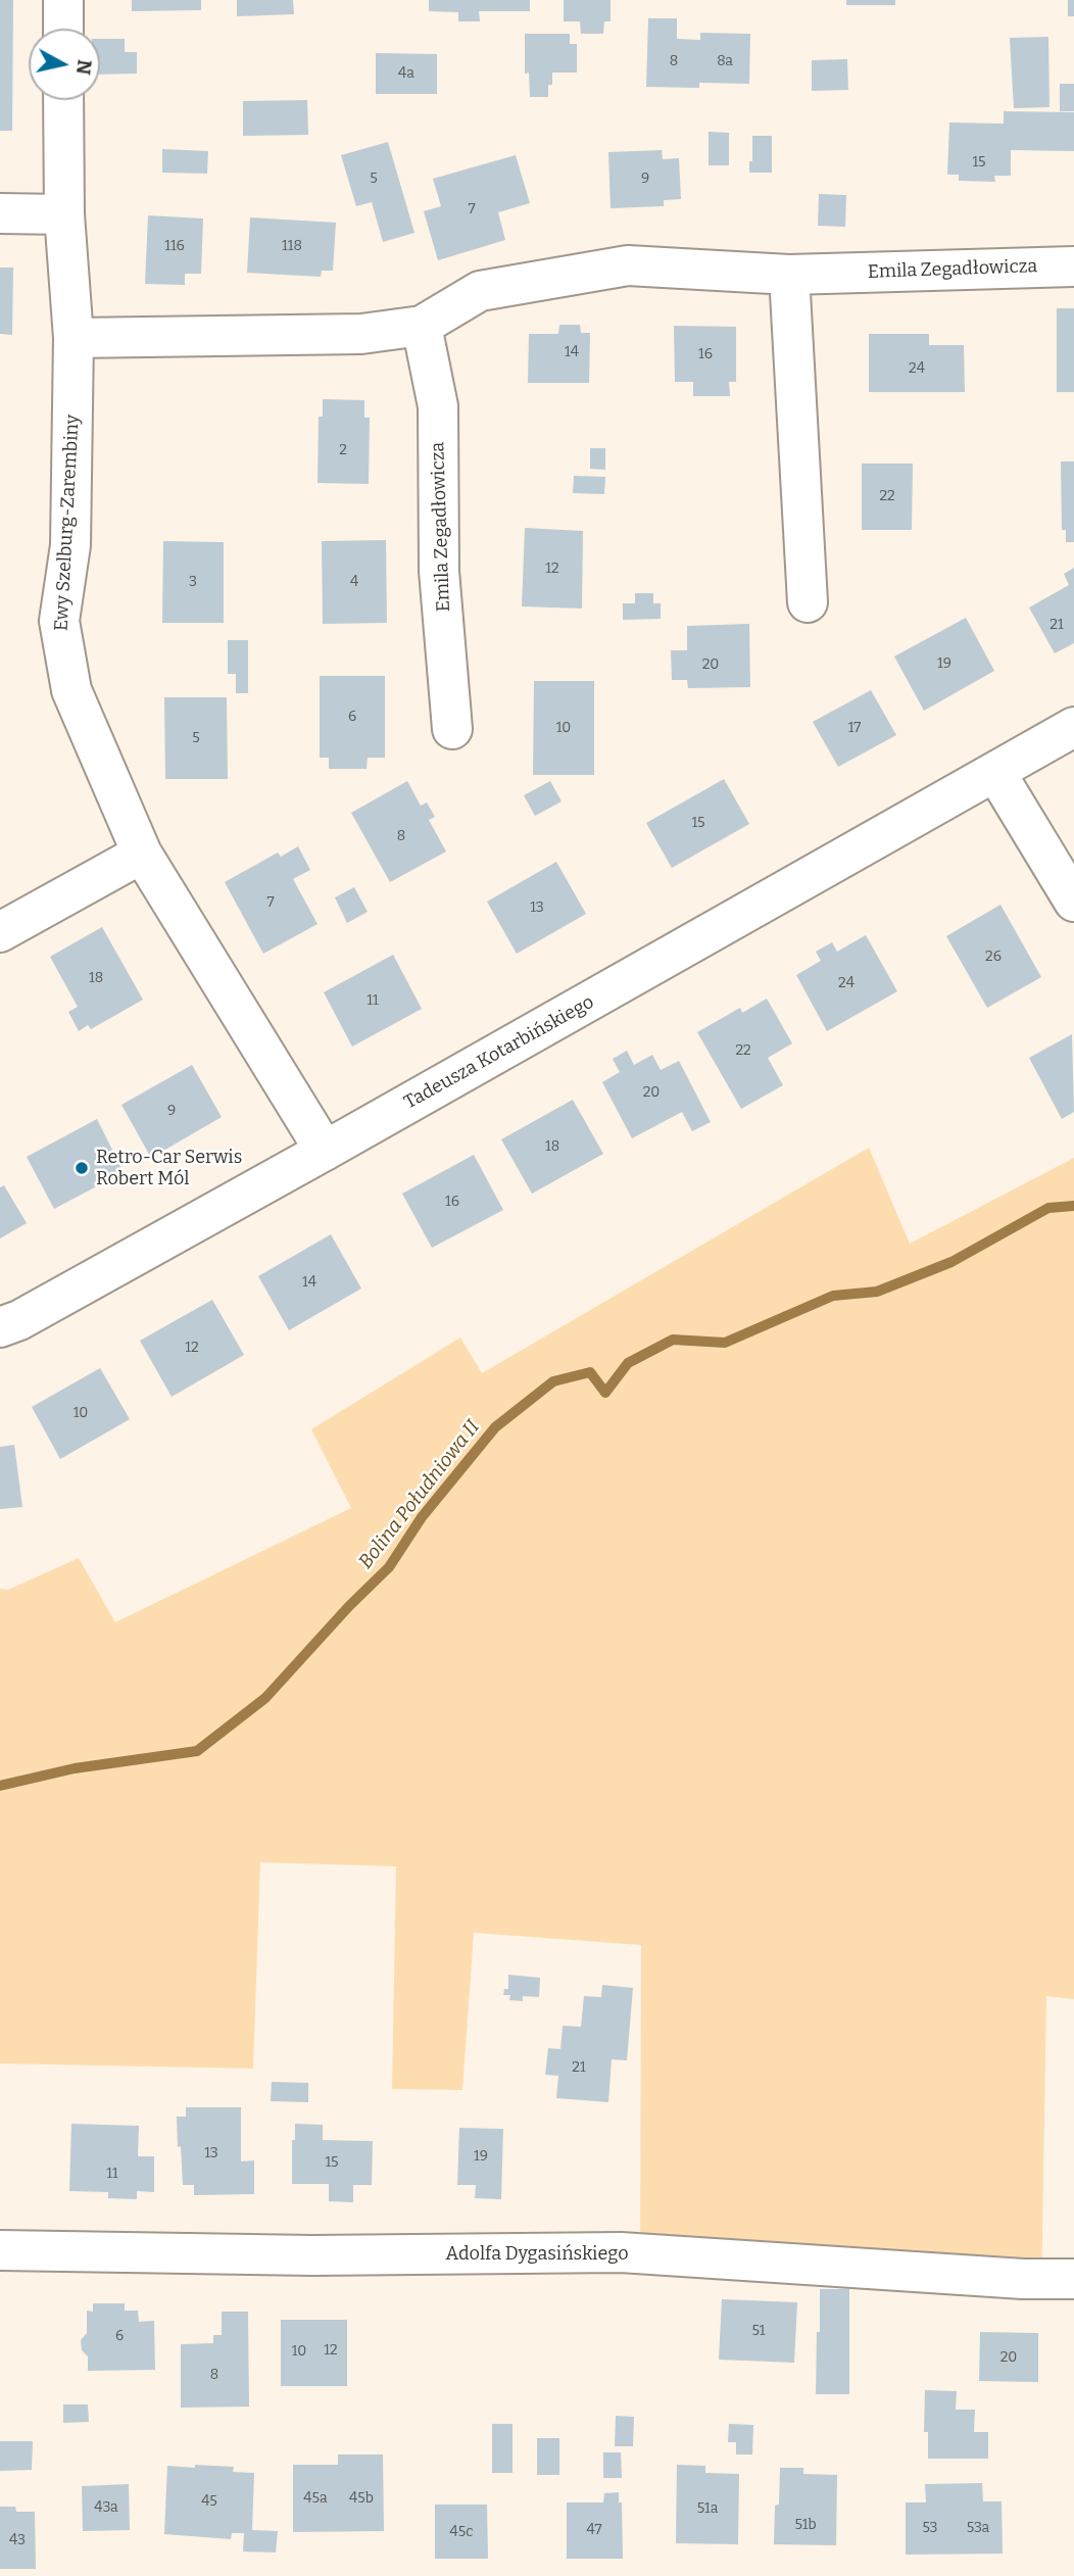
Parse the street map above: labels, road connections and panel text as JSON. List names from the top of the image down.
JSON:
{
  "streets": {
    "street": [
      "Emila Zegadłowicza",
      "Ewy Szelburg-Zarembiny",
      "Tadeusza Kotarbińskiego",
      "Adolfa Dygasińskiego"
    ]
  },
  "crossings": [
    ["Emila Zegadłowicza", "Ewy Szelburg-Zarembiny"],
    ["Ewy Szelburg-Zarembiny", "Tadeusza Kotarbińskiego"]
  ],
  "water": ["Bolina Południowa II"],
  "places": ["Retro-Car Serwis Robert Mól"],
  "house_numbers": [
    "8",
    "8a",
    "4a",
    "15",
    "5",
    "9",
    "7",
    "116",
    "118",
    "14",
    "16",
    "24",
    "2",
    "22",
    "12",
    "3",
    "4",
    "21",
    "19",
    "20",
    "6",
    "10",
    "17",
    "5",
    "15",
    "8",
    "7",
    "13",
    "26",
    "18",
    "24",
    "11",
    "22",
    "20",
    "9",
    "18",
    "16",
    "14",
    "12",
    "10",
    "21",
    "13",
    "19",
    "15",
    "11",
    "51",
    "6",
    "12",
    "10",
    "20",
    "8",
    "45a",
    "45b",
    "45",
    "43a",
    "51a",
    "51b",
    "53",
    "53a",
    "47",
    "45c",
    "43"
  ],
  "north": "right"
}
